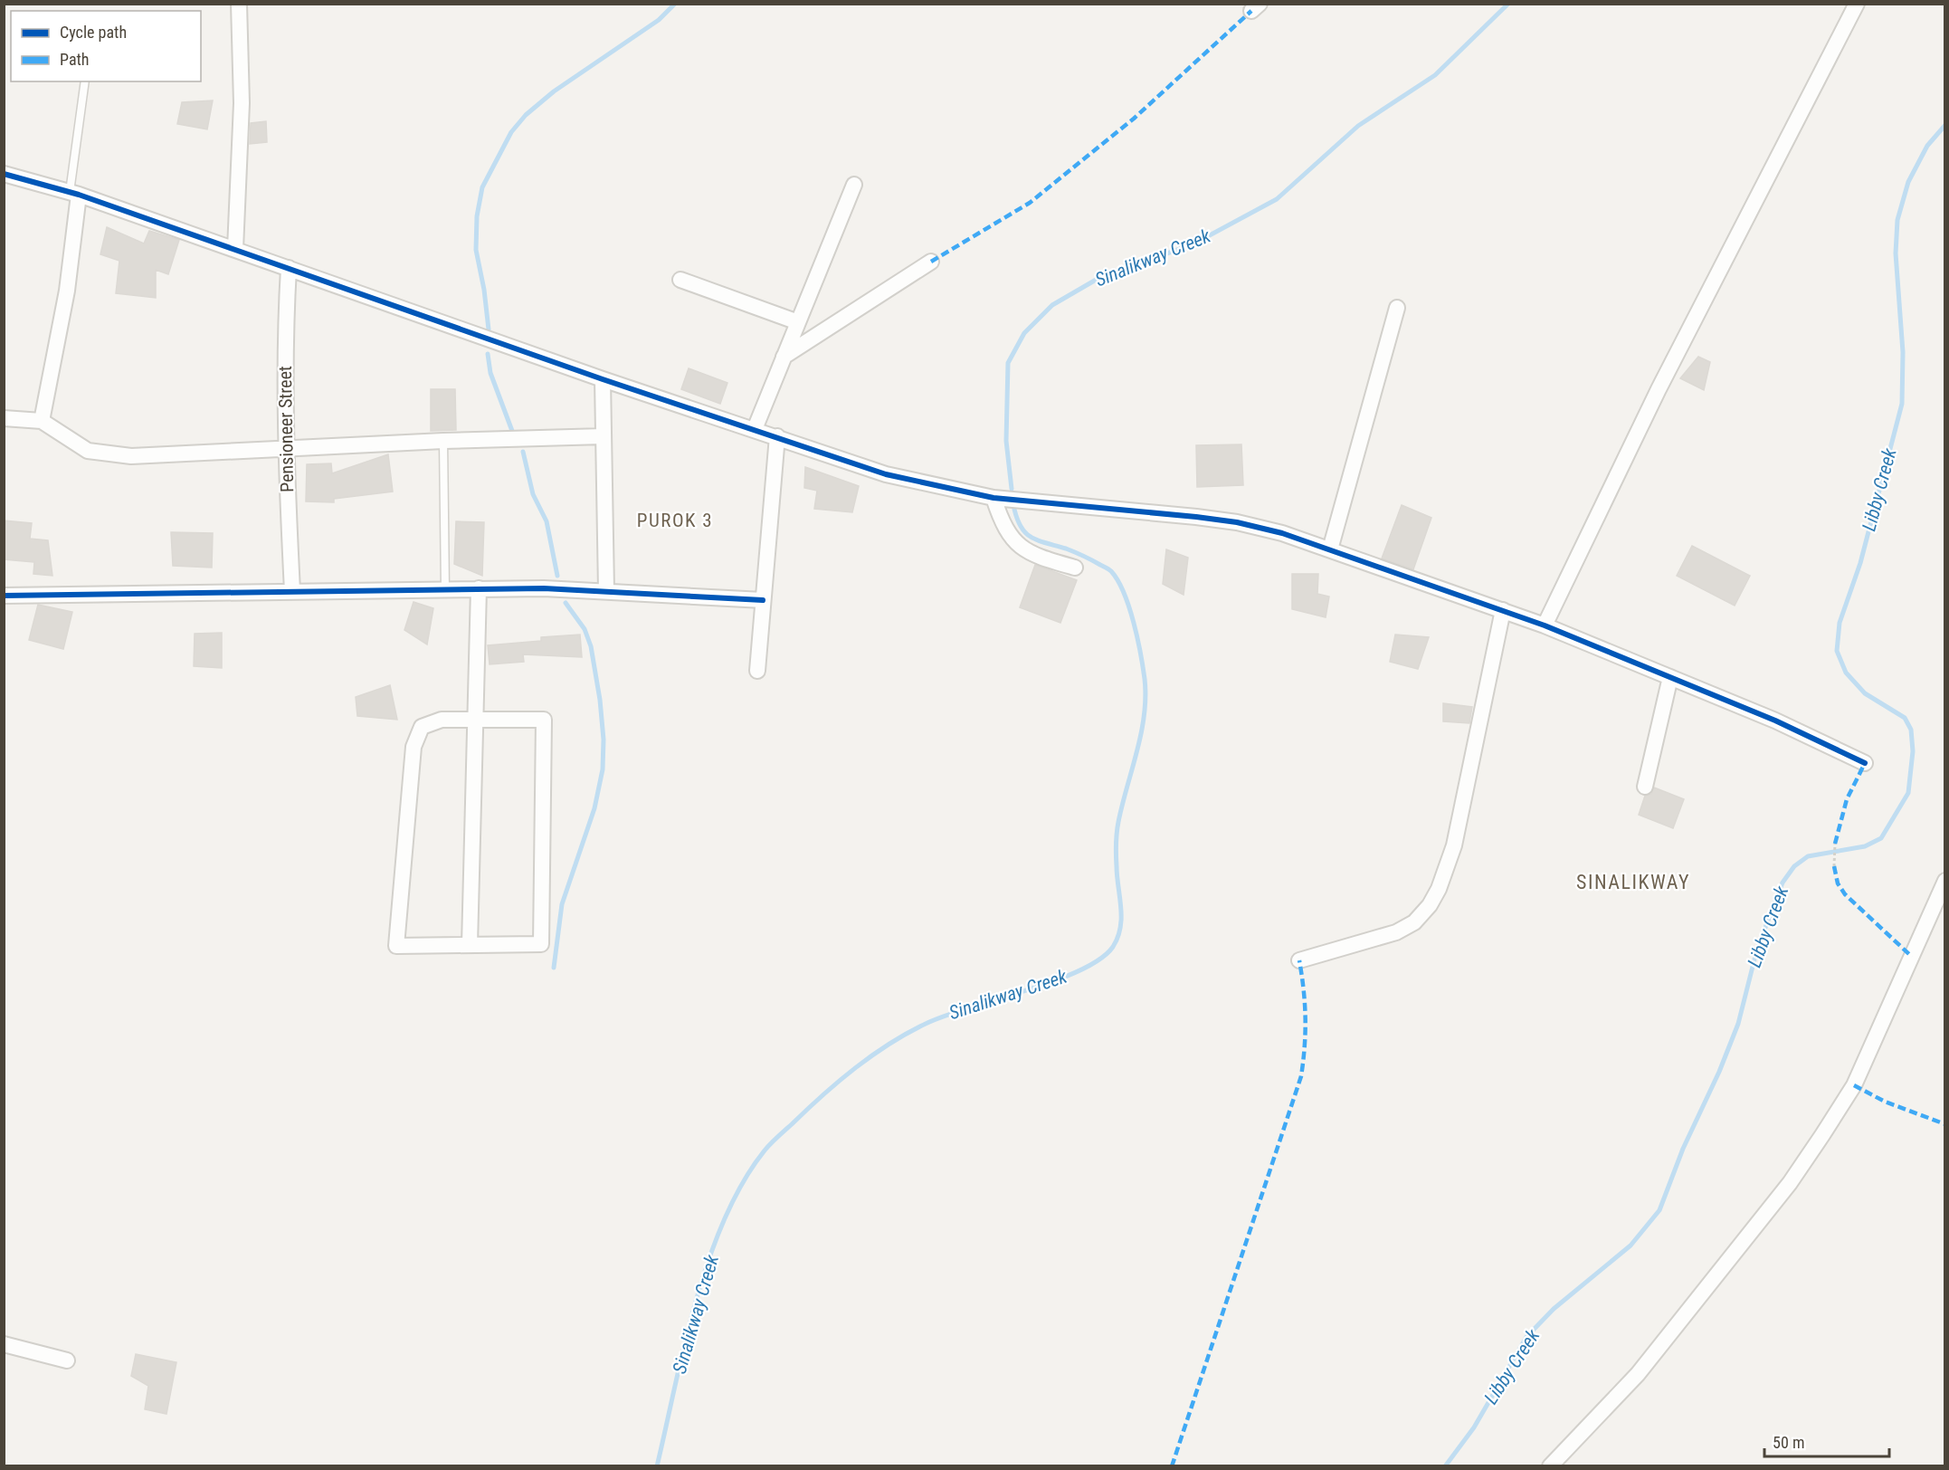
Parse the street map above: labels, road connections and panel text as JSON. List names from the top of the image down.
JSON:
{
  "streets": {
    "street": ["Pensioneer Street"]
  },
  "districts": ["PUROK 3", "SINALIKWAY"],
  "water": ["Sinalikway Creek", "Libby Creek"],
  "legend": ["Cycle path", "Path"],
  "scale_bar": "50 m"
}
